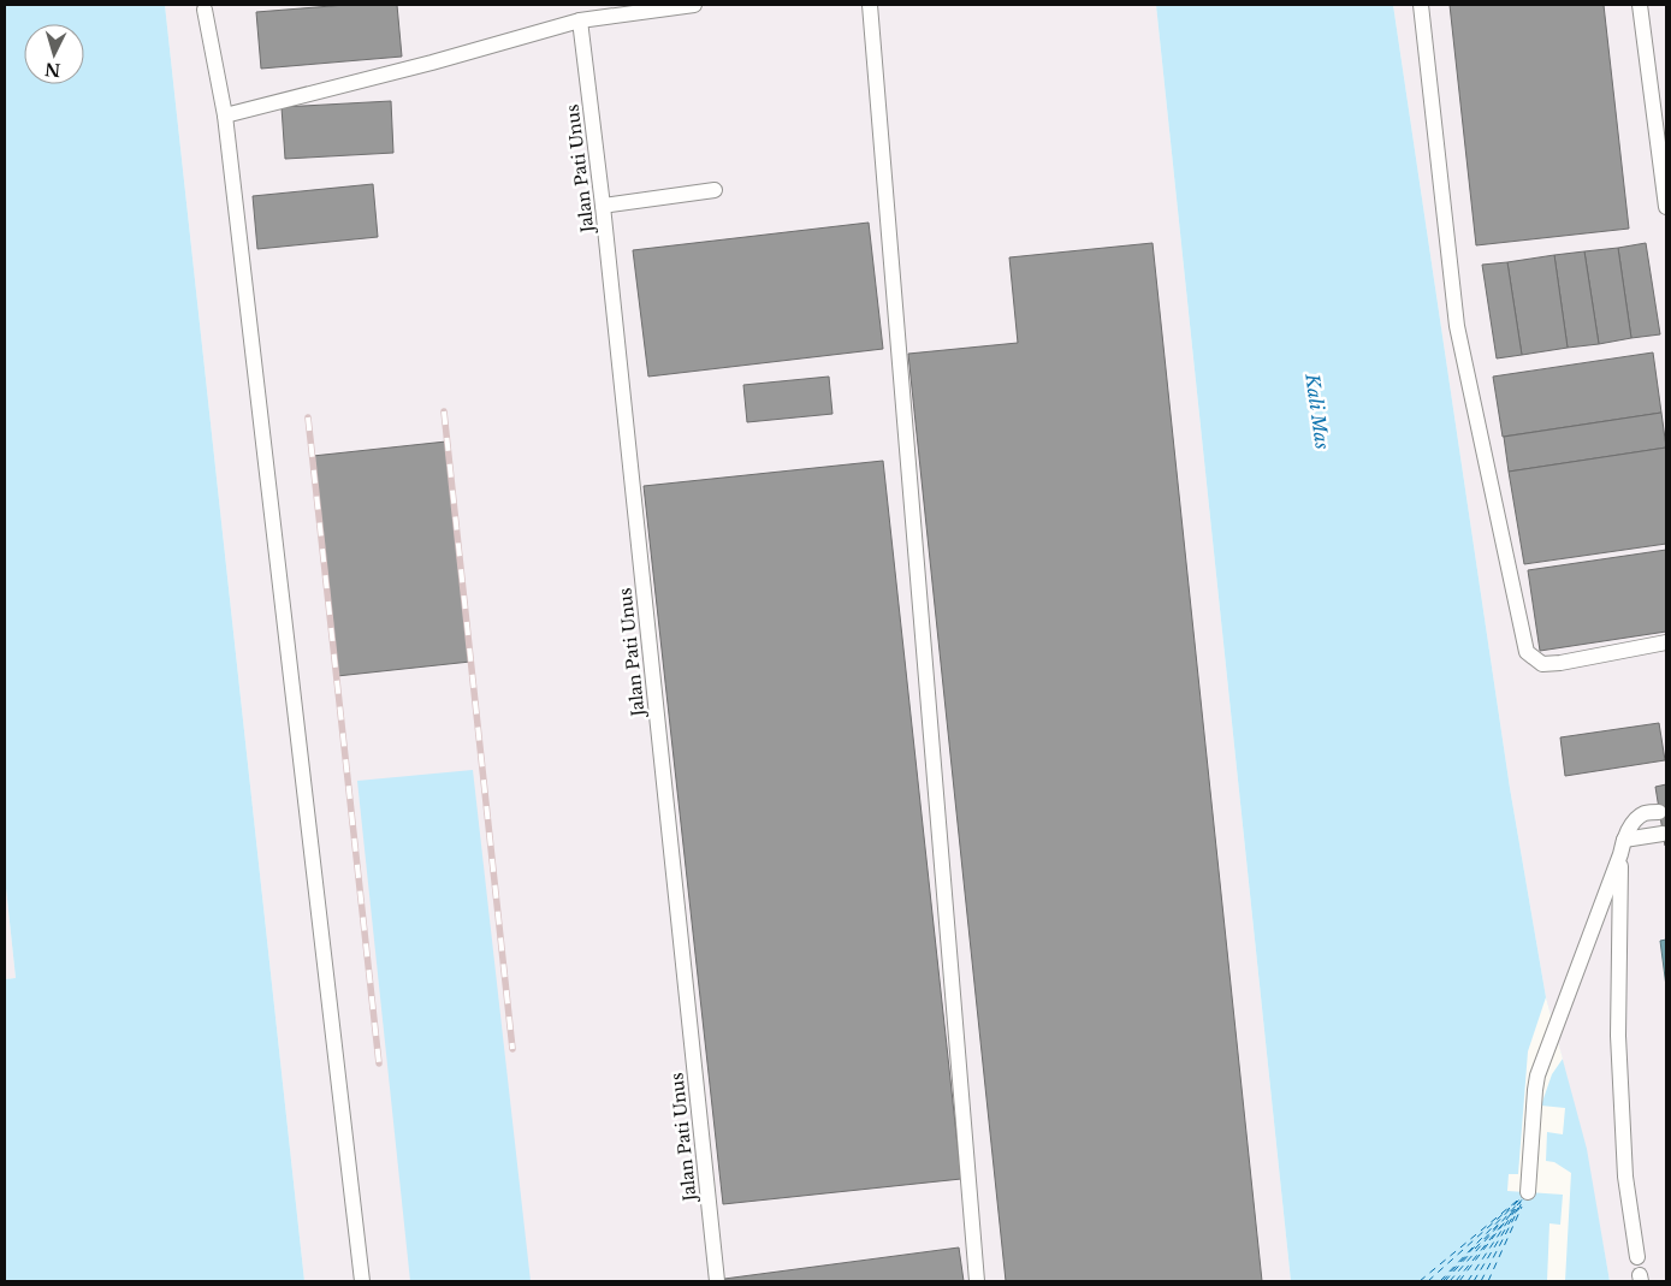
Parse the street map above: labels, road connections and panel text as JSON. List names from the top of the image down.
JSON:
{
  "streets": {
    "lane": ["Jalan Pati Unus"]
  },
  "water": ["Kali Mas"],
  "north": "bottom"
}
